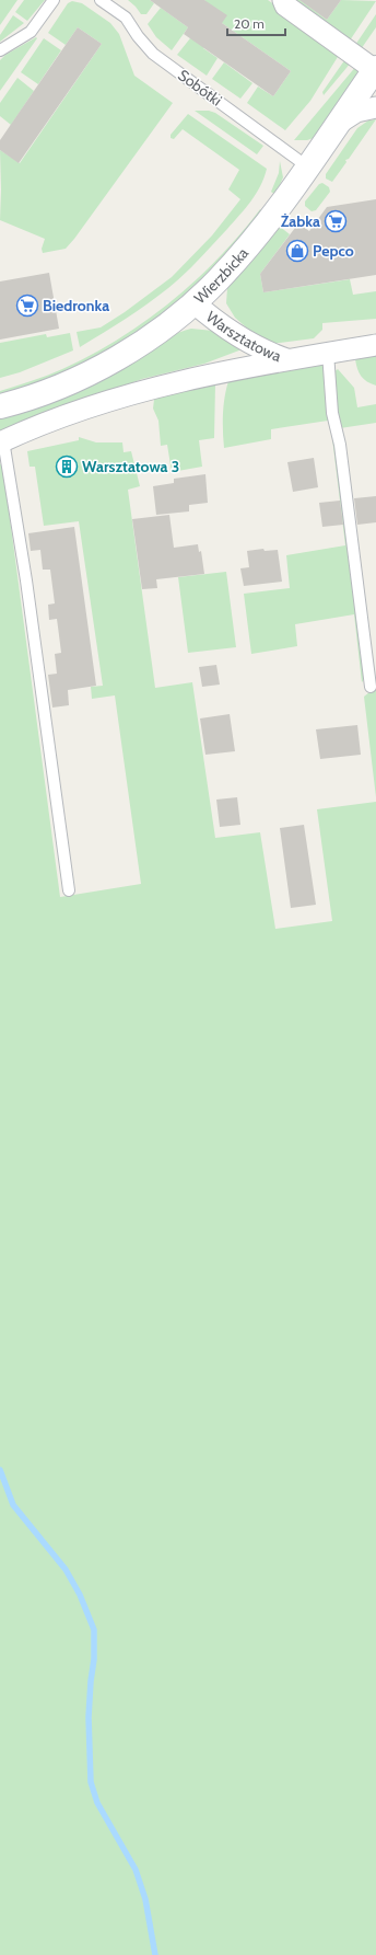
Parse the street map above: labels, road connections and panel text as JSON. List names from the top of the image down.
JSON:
{
  "streets": {
    "street": ["Wierzbicka", "Warsztatowa"],
    "lane": ["Sobótki"]
  },
  "crossings": [
    ["Sobótki", "Wierzbicka"],
    ["Wierzbicka", "Warsztatowa"]
  ],
  "places": {
    "supermarket": ["Żabka", "Biedronka"],
    "shop": ["Pepco"],
    "building": ["Warsztatowa 3"]
  },
  "scale_bar": "20 m"
}
